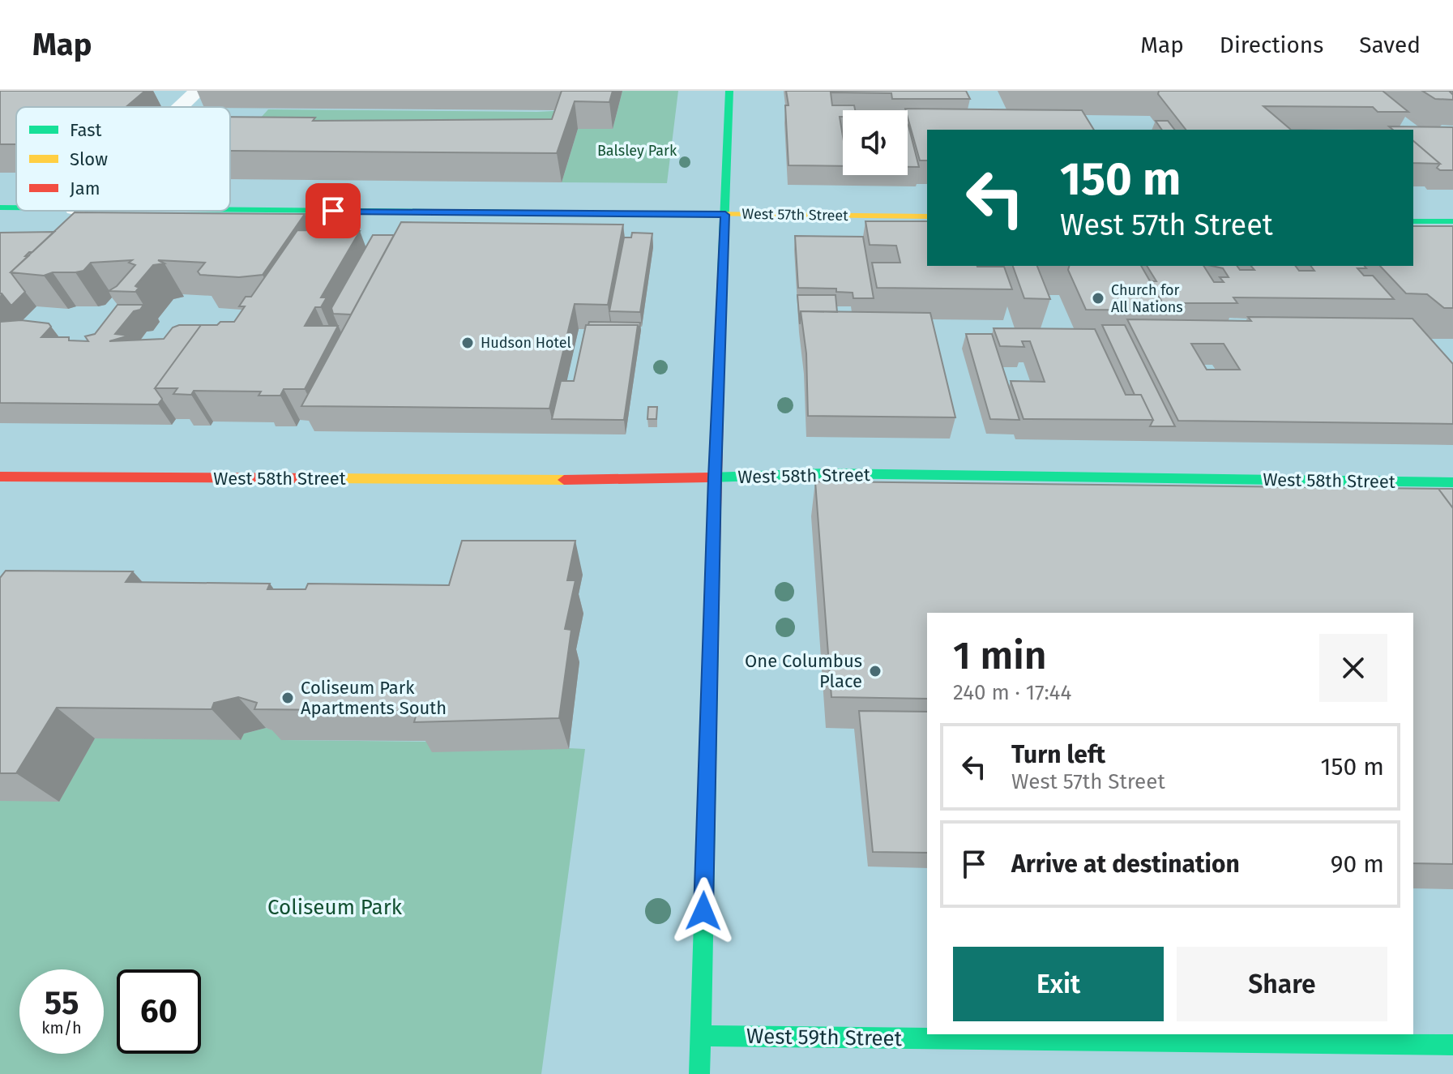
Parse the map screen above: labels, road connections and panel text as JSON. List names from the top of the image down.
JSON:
{
  "streets": {
    "main road": ["West 57th Street", "West 58th Street", "West 59th Street"]
  },
  "parks": ["Balsley Park", "Coliseum Park"],
  "places": [
    "Church for All Nations",
    "Hudson Hotel",
    "One Columbus Place",
    "Coliseum Park Apartments South"
  ],
  "legend": ["Fast", "Slow", "Jam"],
  "page": {
    "header": "Map",
    "nav": ["Map", "Directions", "Saved"],
    "turn": ["150 m", "West 57th Street"],
    "heading": ["1 min", "240 m · 17:44"],
    "list": [
      {
        "name": "Turn left",
        "note": "West 57th Street",
        "value": "150 m"
      },
      {
        "name": "Arrive at destination",
        "value": "90 m"
      }
    ],
    "buttons": ["Exit", "Share"],
    "speed": "55 km/h",
    "limit": "60"
  }
}
